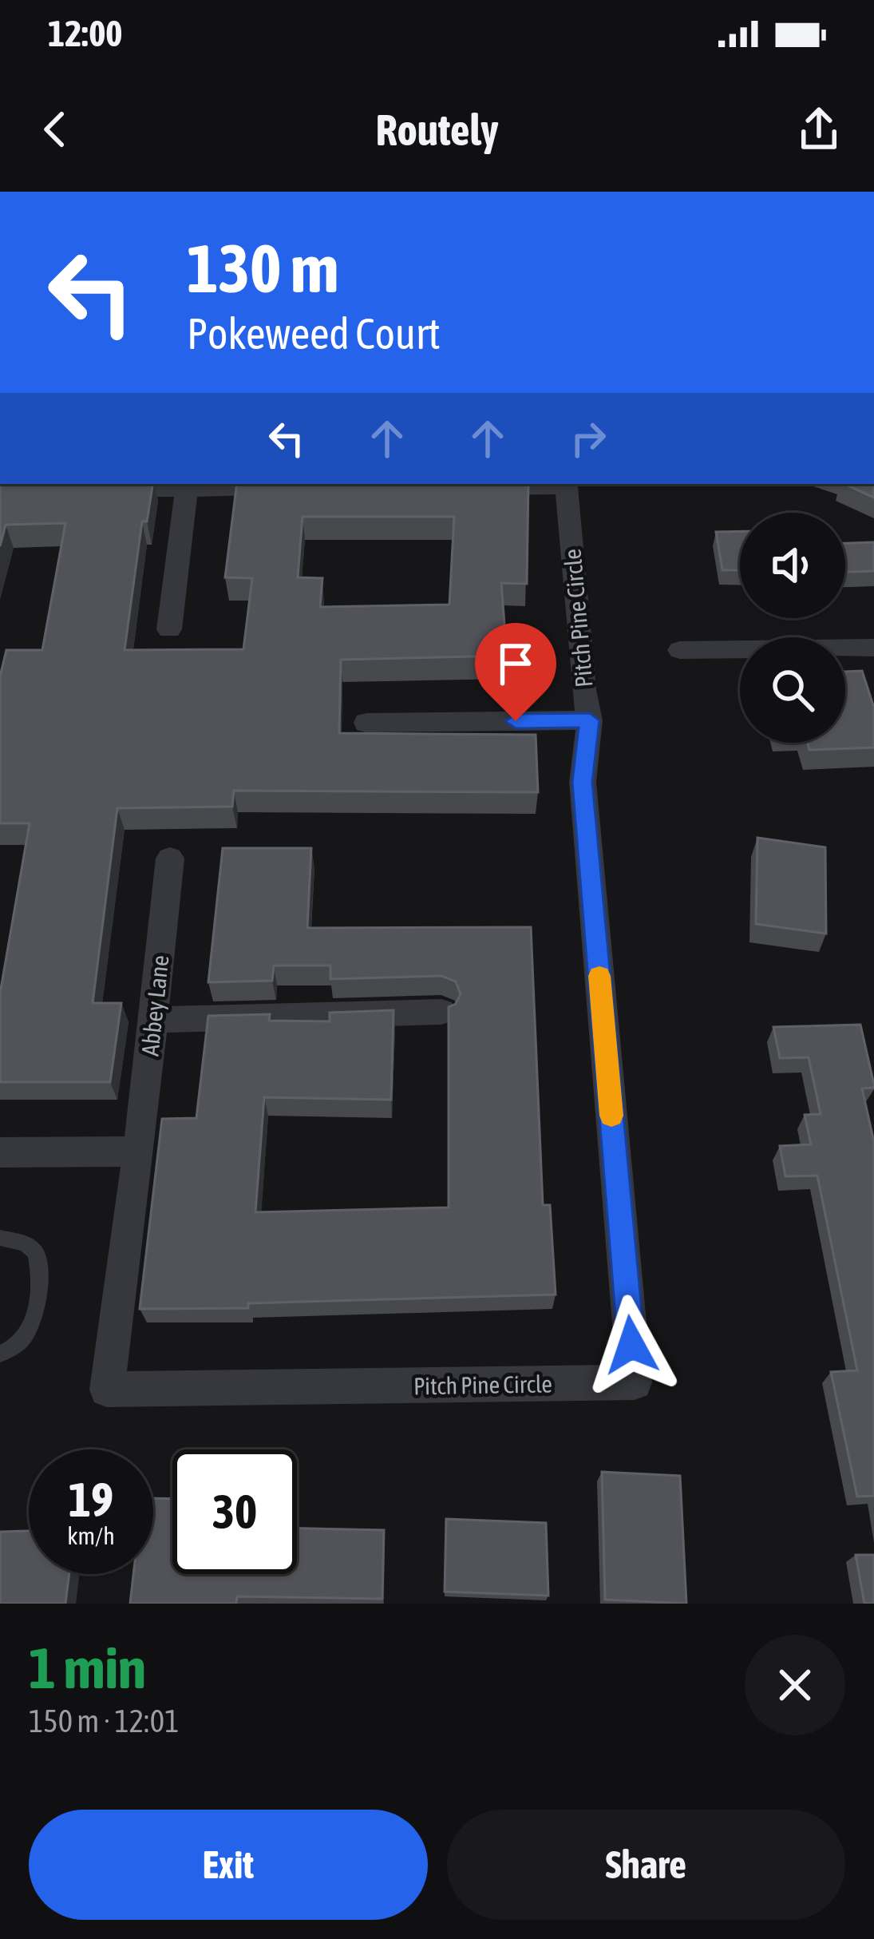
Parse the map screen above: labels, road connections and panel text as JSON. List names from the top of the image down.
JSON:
{
  "streets": {
    "street": ["Pitch Pine Circle", "Abbey Lane"]
  },
  "crossings": [
    ["Pitch Pine Circle", "Abbey Lane"]
  ],
  "page": {
    "status": "12:00",
    "header": "Routely",
    "turn": ["130 m", "Pokeweed Court"],
    "speed": "19 km/h",
    "limit": "30",
    "heading": ["1 min", "150 m · 12:01"],
    "buttons": ["Exit", "Share"]
  }
}
